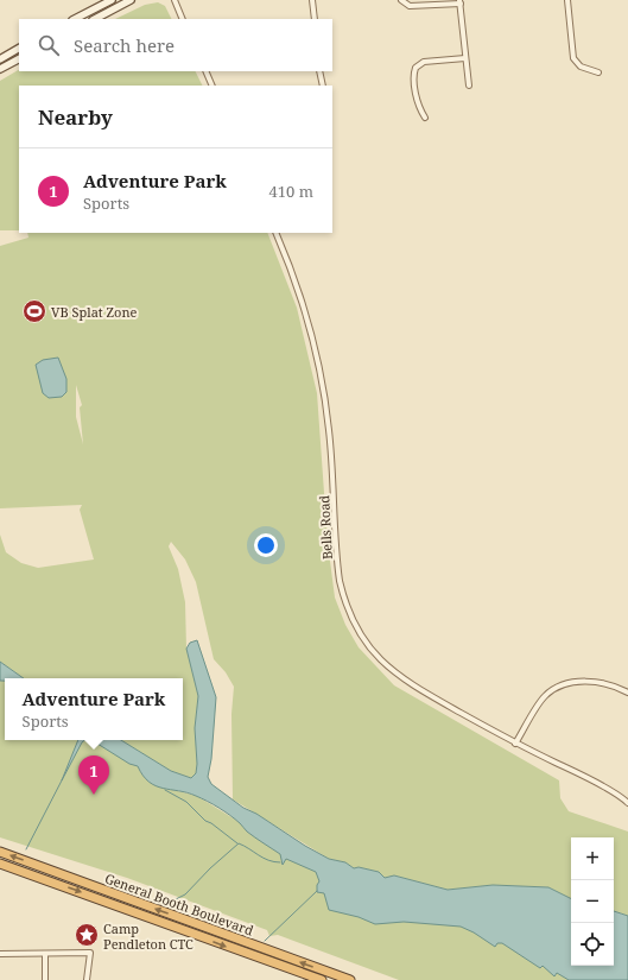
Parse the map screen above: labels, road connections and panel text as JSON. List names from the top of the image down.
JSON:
{
  "streets": {
    "highway": ["General Booth Boulevard"],
    "street": ["Bells Road"]
  },
  "places": {
    "sports": ["VB Splat Zone"],
    "place": ["Camp Pendleton CTC"]
  },
  "page": {
    "search": "Search here",
    "heading": "Nearby",
    "list": [
      {
        "mark": "1",
        "name": "Adventure Park",
        "note": "Sports",
        "value": "410 m"
      }
    ],
    "popup": ["Adventure Park", "Sports"],
    "pins": "1",
    "map_buttons": ["+", "−"]
  }
}
